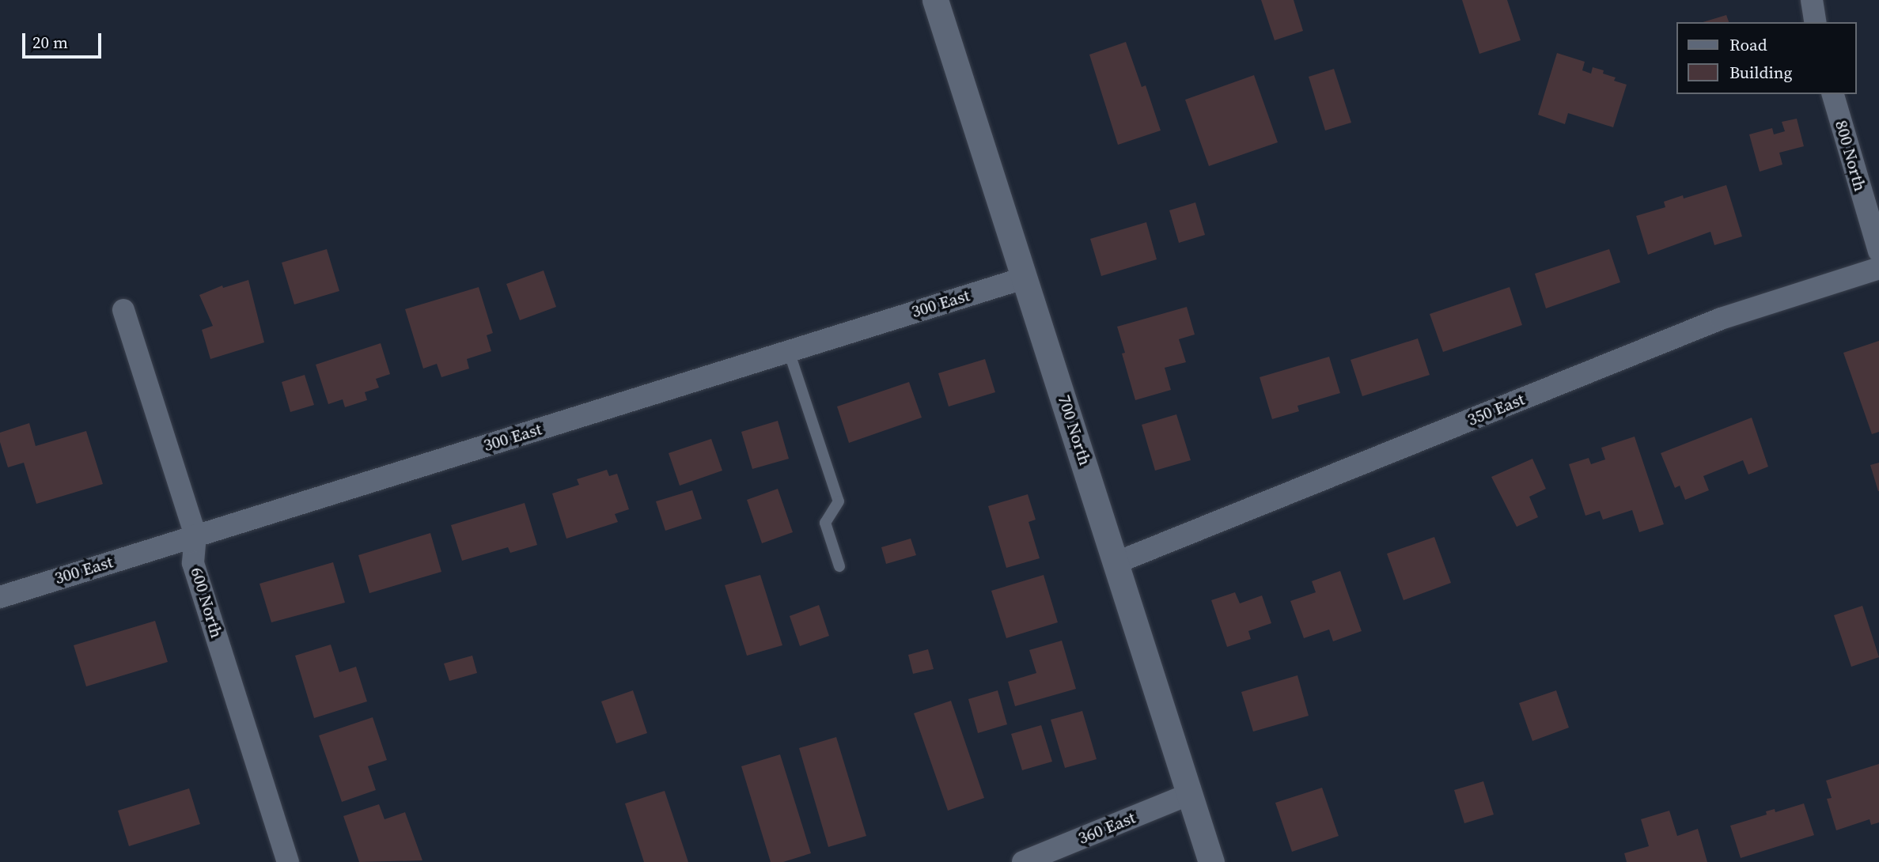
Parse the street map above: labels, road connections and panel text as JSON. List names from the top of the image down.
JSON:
{
  "streets": {
    "street": [
      "800 North",
      "300 East",
      "350 East",
      "700 North",
      "600 North",
      "360 East"
    ]
  },
  "crossings": [
    ["300 East", "700 North"],
    ["300 East", "600 North"],
    ["350 East", "700 North"],
    ["700 North", "360 East"]
  ],
  "legend": ["Road", "Building"],
  "scale_bar": "20 m"
}
